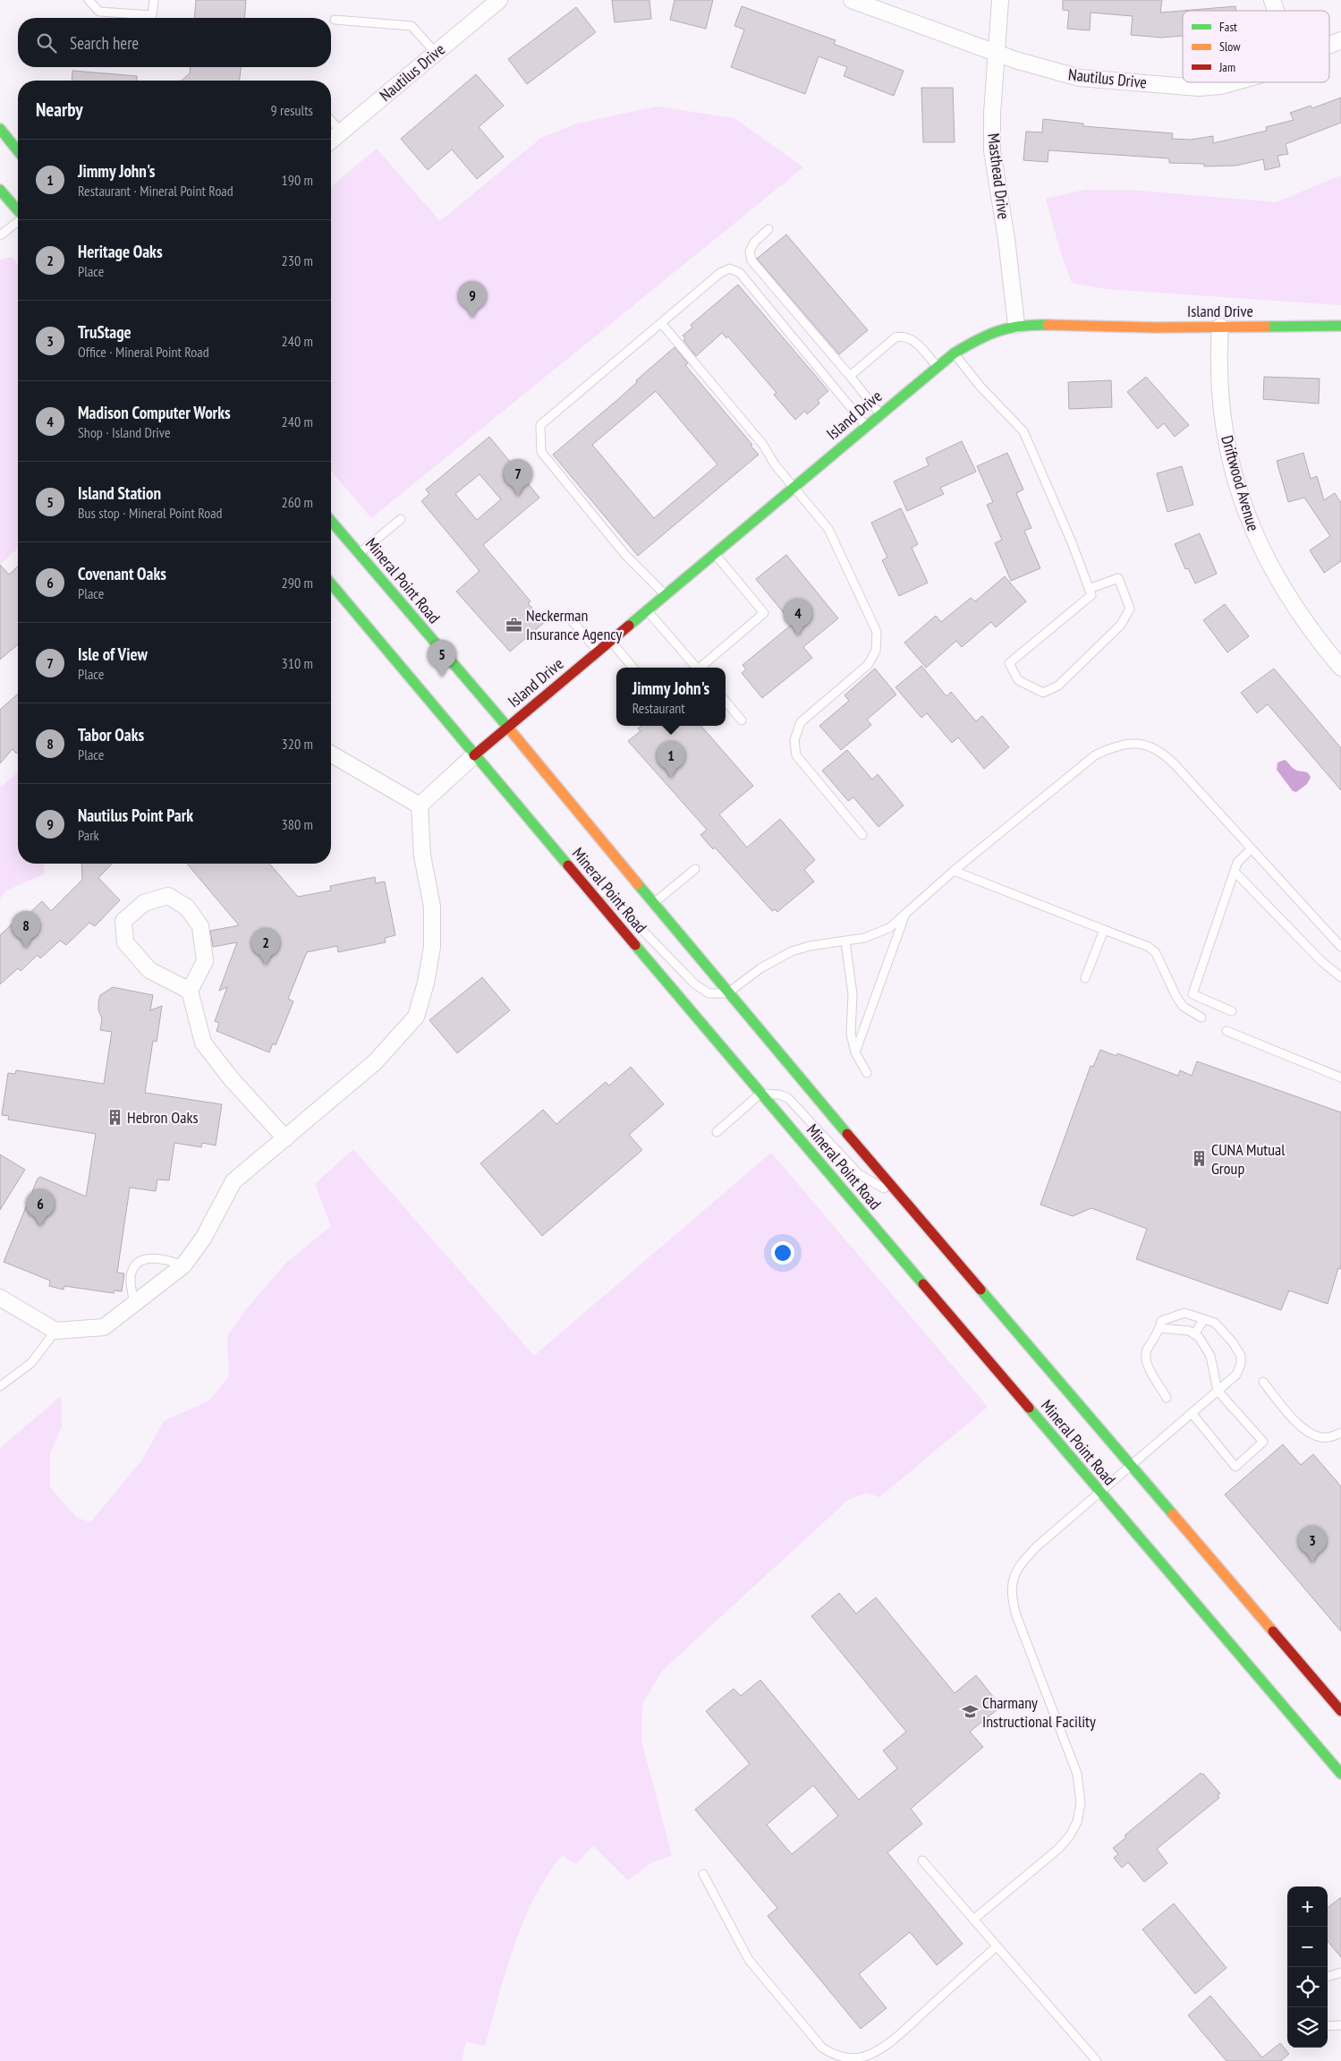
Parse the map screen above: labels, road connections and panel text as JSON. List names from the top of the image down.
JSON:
{
  "streets": {
    "main road": ["Island Drive", "Mineral Point Road"],
    "street": ["Nautilus Drive", "Masthead Drive", "Driftwood Avenue"]
  },
  "crossings": [
    ["Nautilus Drive", "Masthead Drive"],
    ["Masthead Drive", "Island Drive"],
    ["Island Drive", "Driftwood Avenue"],
    ["Island Drive", "Mineral Point Road"]
  ],
  "places": {
    "office": ["Neckerman Insurance Agency"],
    "building": ["Hebron Oaks", "CUNA Mutual Group"],
    "school or university": ["Charmany Instructional Facility"]
  },
  "legend": ["Fast", "Slow", "Jam"],
  "page": {
    "search": "Search here",
    "heading": ["Nearby", "9 results"],
    "list": [
      {
        "mark": "1",
        "name": "Jimmy John's",
        "note": "Restaurant · Mineral Point Road",
        "value": "190 m"
      },
      {
        "mark": "2",
        "name": "Heritage Oaks",
        "note": "Place",
        "value": "230 m"
      },
      {
        "mark": "3",
        "name": "TruStage",
        "note": "Office · Mineral Point Road",
        "value": "240 m"
      },
      {
        "mark": "4",
        "name": "Madison Computer Works",
        "note": "Shop · Island Drive",
        "value": "240 m"
      },
      {
        "mark": "5",
        "name": "Island Station",
        "note": "Bus stop · Mineral Point Road",
        "value": "260 m"
      },
      {
        "mark": "6",
        "name": "Covenant Oaks",
        "note": "Place",
        "value": "290 m"
      },
      {
        "mark": "7",
        "name": "Isle of View",
        "note": "Place",
        "value": "310 m"
      },
      {
        "mark": "8",
        "name": "Tabor Oaks",
        "note": "Place",
        "value": "320 m"
      },
      {
        "mark": "9",
        "name": "Nautilus Point Park",
        "note": "Park",
        "value": "380 m"
      }
    ],
    "pins": [
      "9",
      "7",
      "4",
      "5",
      "1",
      "8",
      "2",
      "6",
      "3"
    ],
    "popup": ["Jimmy John's", "Restaurant"],
    "map_buttons": ["+", "−"]
  }
}
